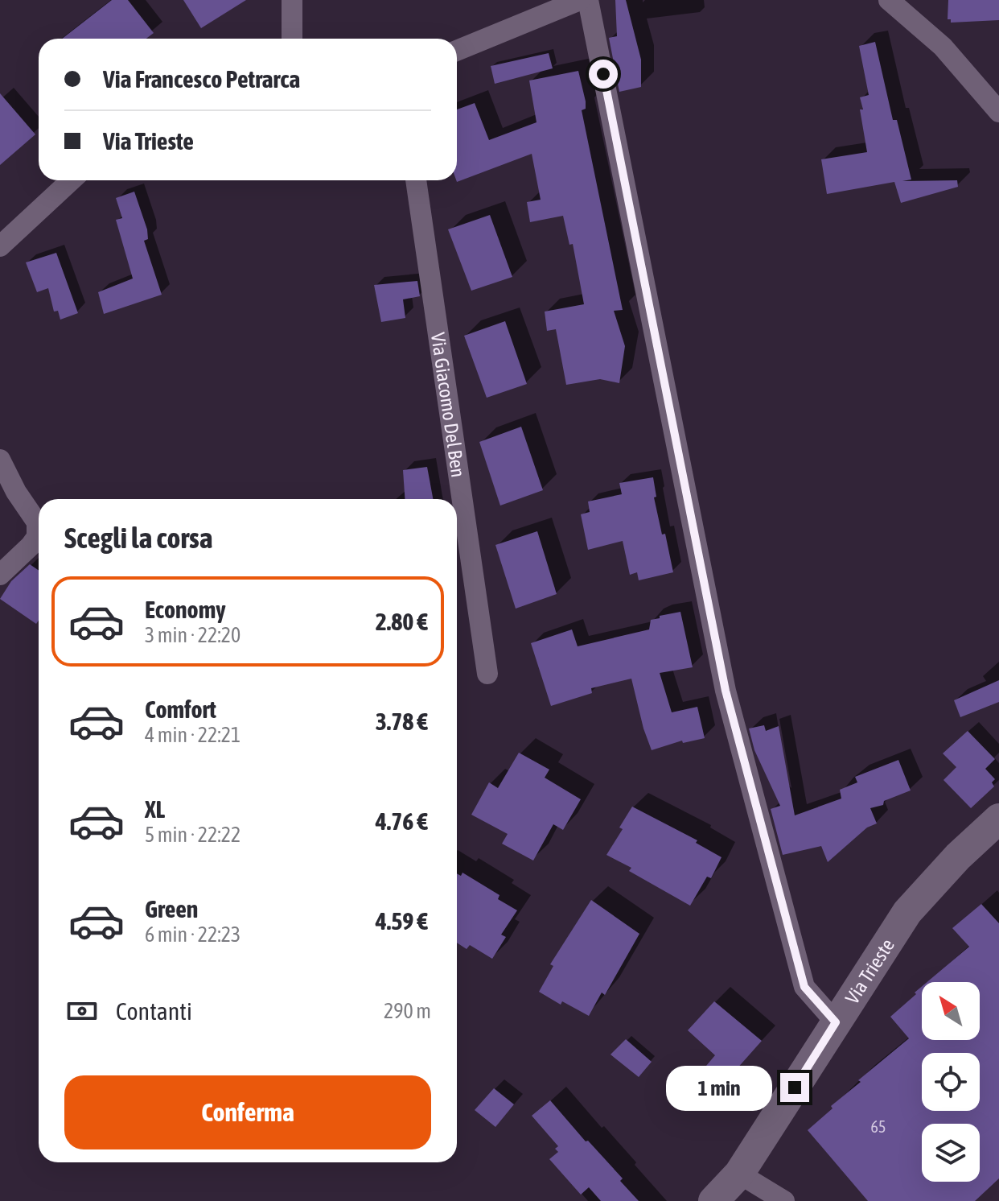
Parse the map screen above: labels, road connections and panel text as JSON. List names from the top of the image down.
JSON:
{
  "streets": {
    "street": ["Via Giacomo Del Ben", "Via Trieste"]
  },
  "house_numbers": ["65"],
  "north": "top left",
  "page": {
    "banner": ["Via Francesco Petrarca", "Via Trieste"],
    "heading": "Scegli la corsa",
    "list": [
      {
        "name": "Economy",
        "note": "3 min · 22:20",
        "value": "2.80 €"
      },
      {
        "name": "Comfort",
        "note": "4 min · 22:21",
        "value": "3.78 €"
      },
      {
        "name": "XL",
        "note": "5 min · 22:22",
        "value": "4.76 €"
      },
      {
        "name": "Green",
        "note": "6 min · 22:23",
        "value": "4.59 €"
      }
    ],
    "pay": ["Contanti", "290 m"],
    "buttons": "Conferma",
    "bubble": "1 min"
  }
}
